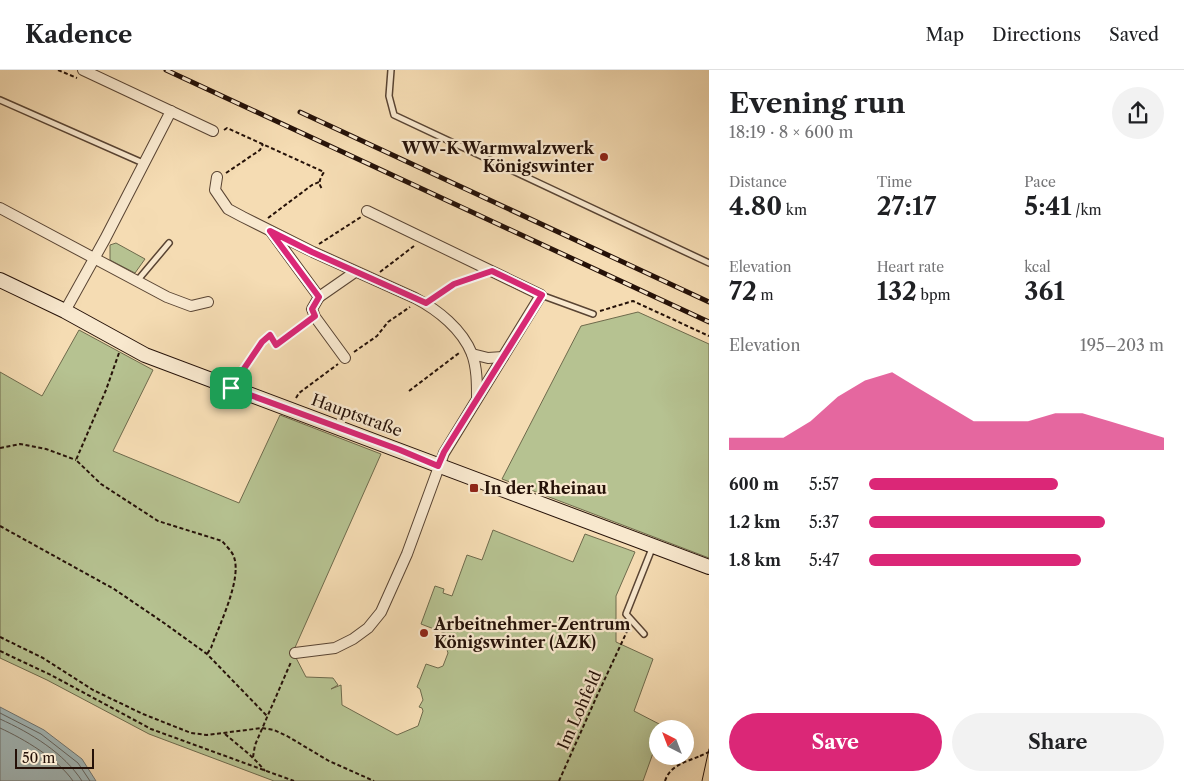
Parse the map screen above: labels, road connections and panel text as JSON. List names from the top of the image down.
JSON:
{
  "streets": {
    "main road": ["Hauptstraße"],
    "path": ["Im Lohfeld"]
  },
  "places": {
    "other": ["WW-K Warmwalzwerk Königswinter", "Arbeitnehmer-Zentrum Königswinter (AZK)"],
    "transit": ["In der Rheinau"]
  },
  "scale_bar": "50 m",
  "north": "top left",
  "page": {
    "header": "Kadence",
    "nav": ["Map", "Directions", "Saved"],
    "heading": ["Evening run", "18:19 · 8 × 600 m"],
    "stats": [
      ["Distance", "4.80 km"],
      ["Time", "27:17"],
      ["Pace", "5:41 /km"],
      ["Elevation", "72 m"],
      ["Heart rate", "132 bpm"],
      ["kcal", "361"]
    ],
    "chart": ["Elevation", "195–203 m"],
    "list": [
      {
        "name": "600 m",
        "note": "5:57"
      },
      {
        "name": "1.2 km",
        "note": "5:37"
      },
      {
        "name": "1.8 km",
        "note": "5:47"
      }
    ],
    "buttons": ["Save", "Share"],
    "scale": "50 m"
  }
}
